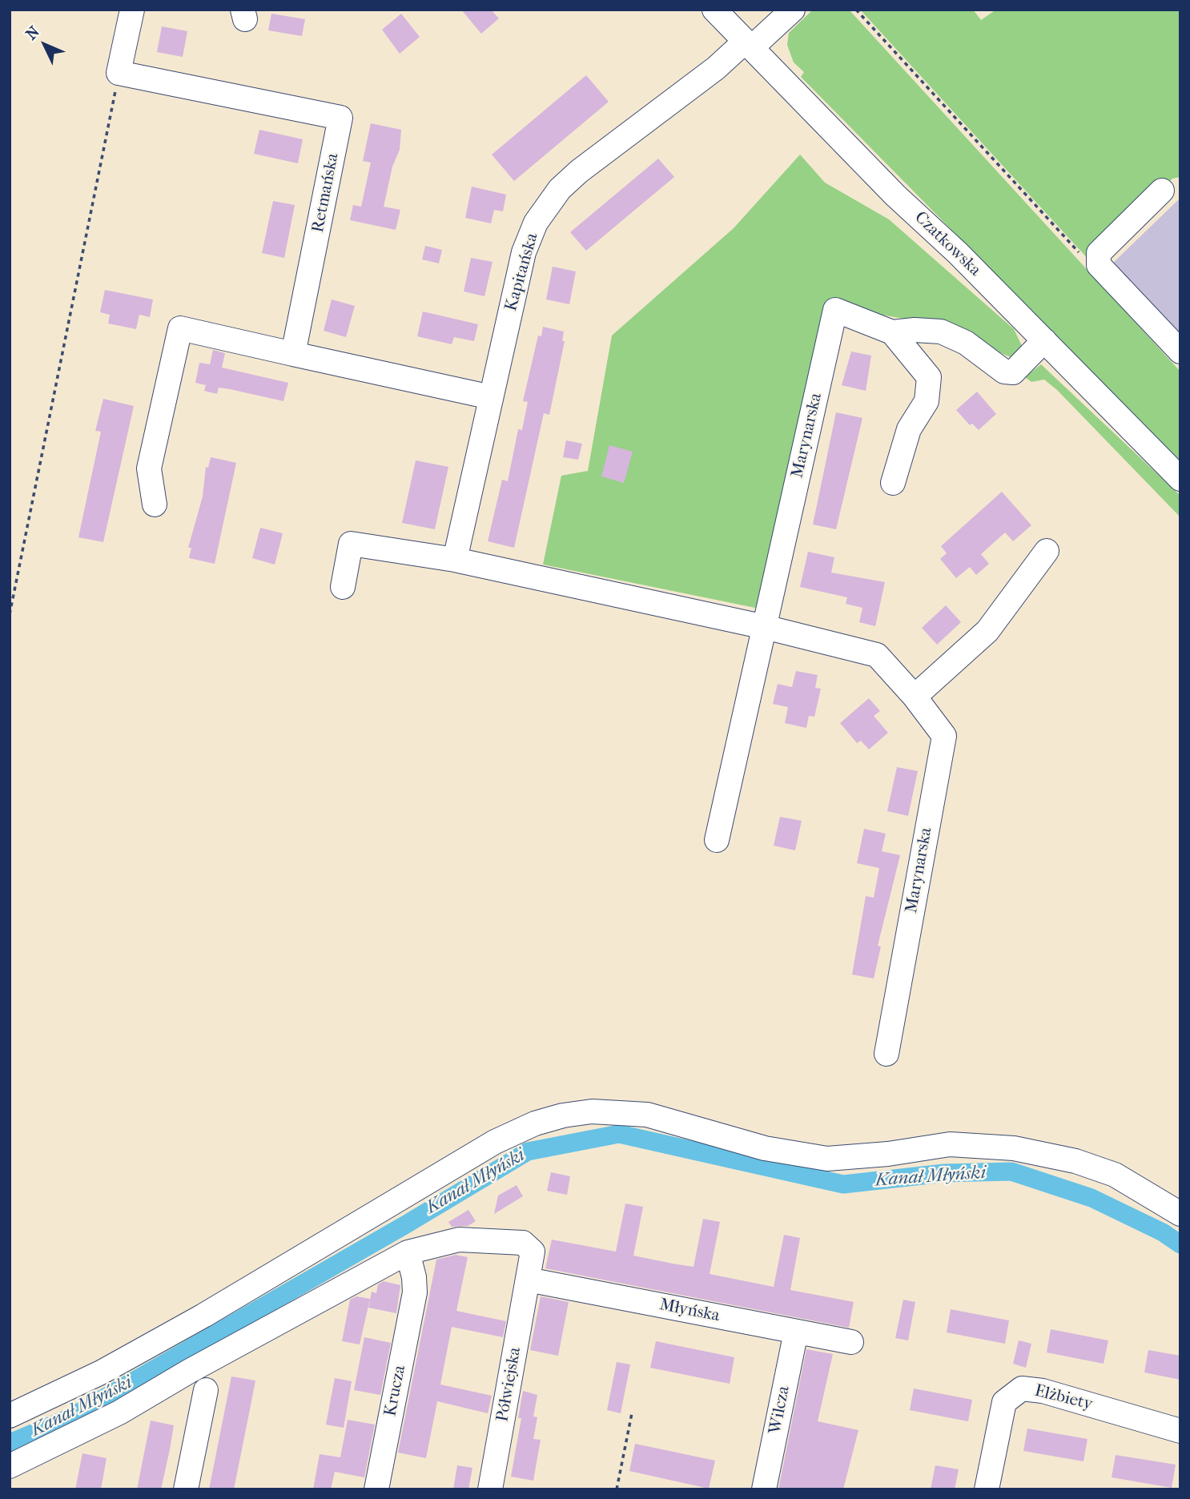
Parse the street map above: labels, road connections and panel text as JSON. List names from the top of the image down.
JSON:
{
  "streets": {
    "street": [
      "Retmańska",
      "Czatkowska",
      "Kapitańska",
      "Marynarska",
      "Młyńska",
      "Półwiejska",
      "Krucza",
      "Elżbiety",
      "Wilcza"
    ]
  },
  "crossings": [
    ["Czatkowska", "Kapitańska"],
    ["Młyńska", "Półwiejska"],
    ["Młyńska", "Wilcza"],
    ["Półwiejska", "Krucza"]
  ],
  "water": ["Kanał Młyński"],
  "north": "top left"
}
